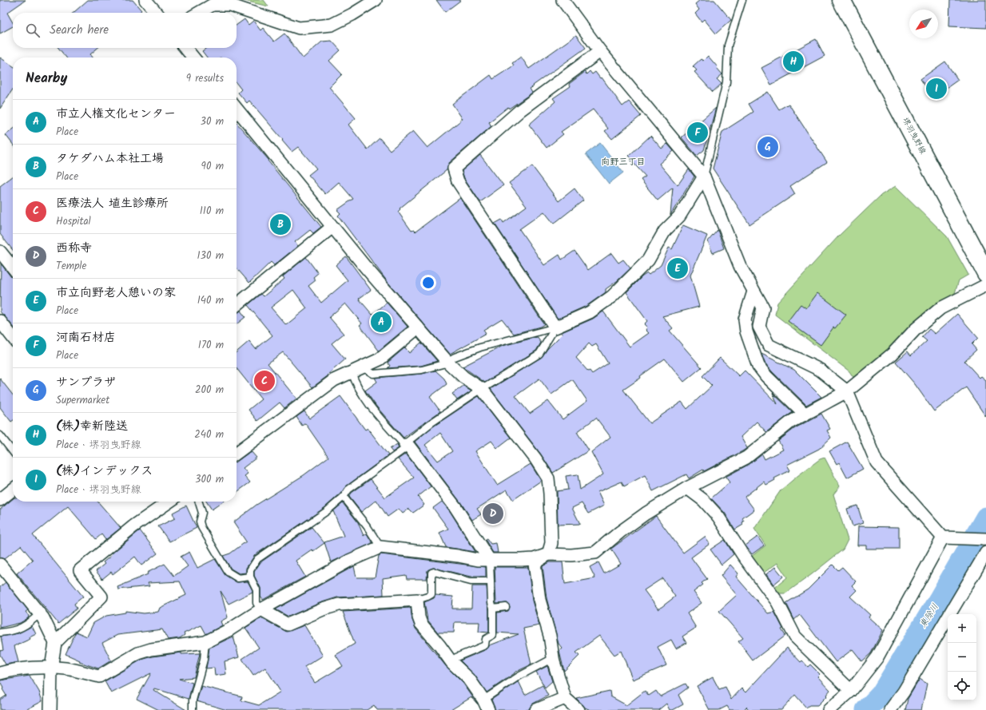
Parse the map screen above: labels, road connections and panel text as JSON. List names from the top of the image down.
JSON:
{
  "streets": {
    "main road": ["堺羽曳野線"]
  },
  "districts": ["向野三丁目"],
  "water": ["東除川"],
  "north": "bottom left",
  "page": {
    "search": "Search here",
    "pins": [
      "H",
      "I",
      "F",
      "G",
      "B",
      "E",
      "A",
      "C",
      "D"
    ],
    "heading": ["Nearby", "9 results"],
    "list": [
      {
        "mark": "A",
        "name": "市立人権文化センター",
        "note": "Place",
        "value": "30 m"
      },
      {
        "mark": "B",
        "name": "タケダハム本社工場",
        "note": "Place",
        "value": "90 m"
      },
      {
        "mark": "C",
        "name": "医療法人 埴生診療所",
        "note": "Hospital",
        "value": "110 m"
      },
      {
        "mark": "D",
        "name": "西称寺",
        "note": "Temple",
        "value": "130 m"
      },
      {
        "mark": "E",
        "name": "市立向野老人憩いの家",
        "note": "Place",
        "value": "140 m"
      },
      {
        "mark": "F",
        "name": "河南石材店",
        "note": "Place",
        "value": "170 m"
      },
      {
        "mark": "G",
        "name": "サンプラザ",
        "note": "Supermarket",
        "value": "200 m"
      },
      {
        "mark": "H",
        "name": "(株)幸新陸送",
        "note": "Place · 堺羽曳野線",
        "value": "240 m"
      },
      {
        "mark": "I",
        "name": "(株)インデックス",
        "note": "Place · 堺羽曳野線",
        "value": "300 m"
      }
    ],
    "map_buttons": ["+", "−"]
  }
}
